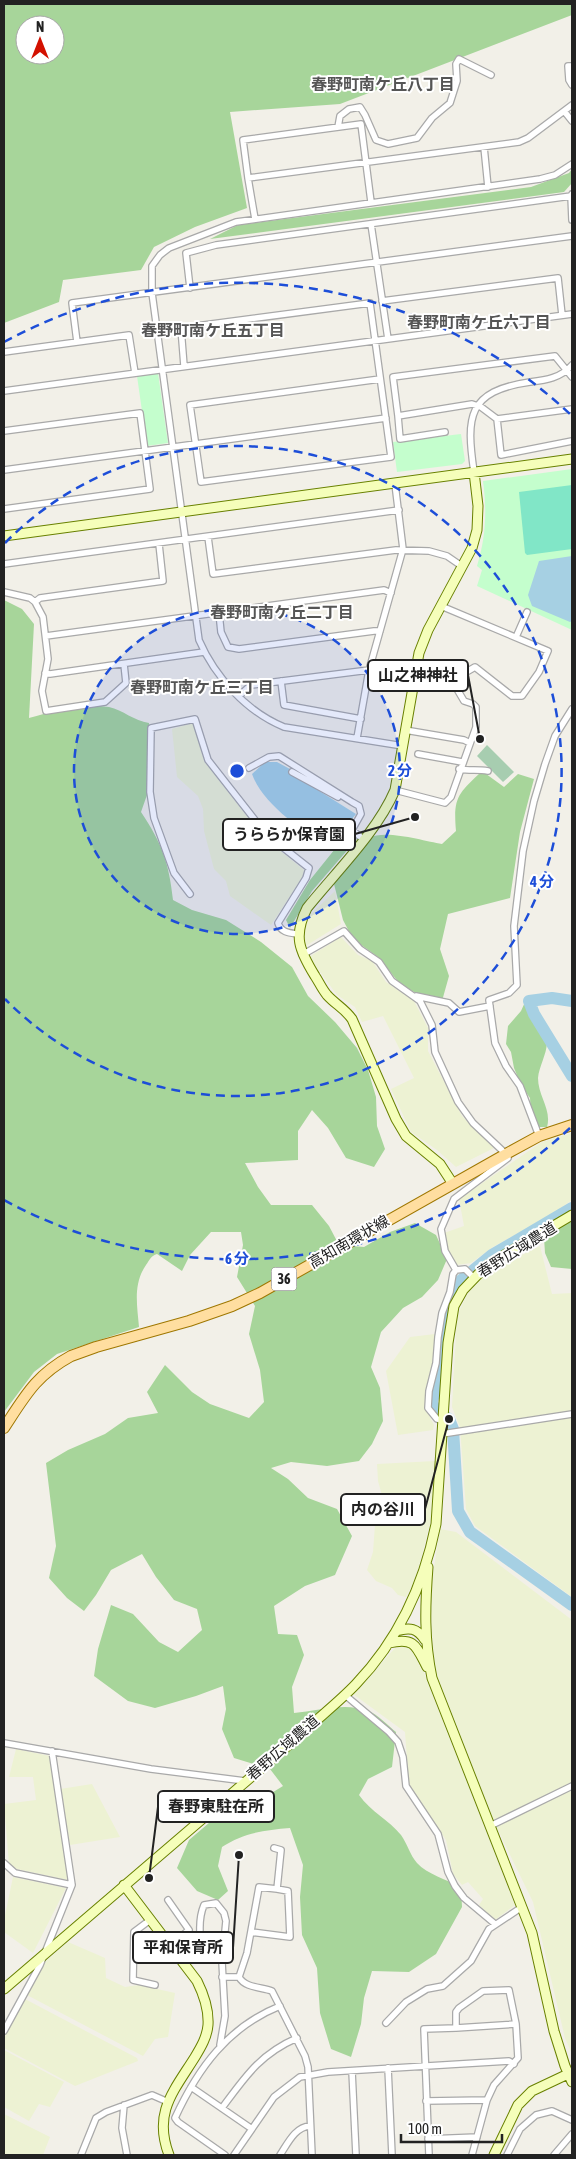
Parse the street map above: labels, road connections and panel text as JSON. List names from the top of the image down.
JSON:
{
  "streets": {
    "main road": ["高知南環状線", "36"],
    "street": ["春野広域農道"]
  },
  "districts": [
    "春野町南ケ丘八丁目",
    "春野町南ケ丘六丁目",
    "春野町南ケ丘五丁目",
    "春野町南ケ丘二丁目",
    "春野町南ケ丘三丁目"
  ],
  "places": [
    "山之神神社",
    "うららか保育園",
    "内の谷川",
    "平和保育所",
    "春野東駐在所"
  ],
  "scale_bar": "100 m",
  "north": "top",
  "rings": ["2 分", "4 分", "6 分"]
}
